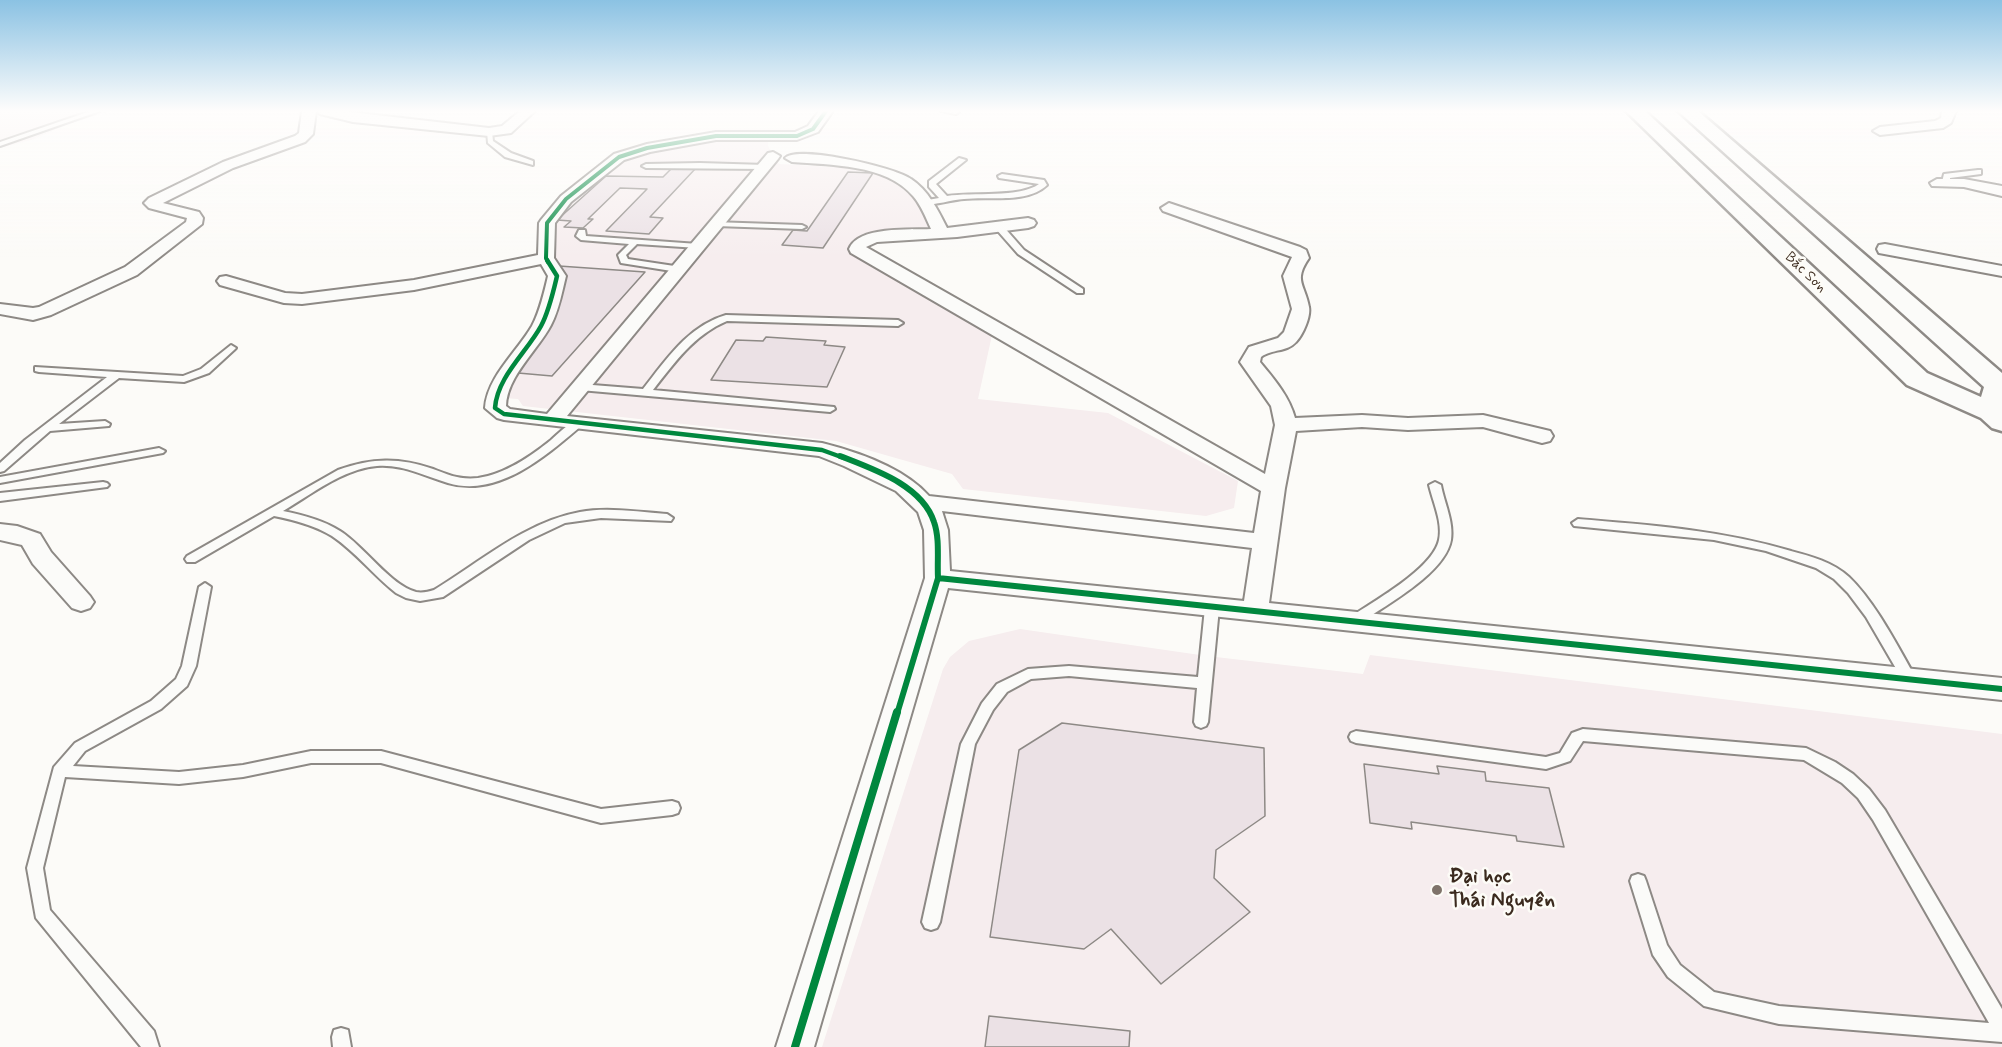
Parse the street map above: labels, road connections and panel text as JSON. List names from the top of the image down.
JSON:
{
  "streets": {
    "main road": ["Bắc Sơn"]
  },
  "places": ["Đại học Thái Nguyên"]
}
